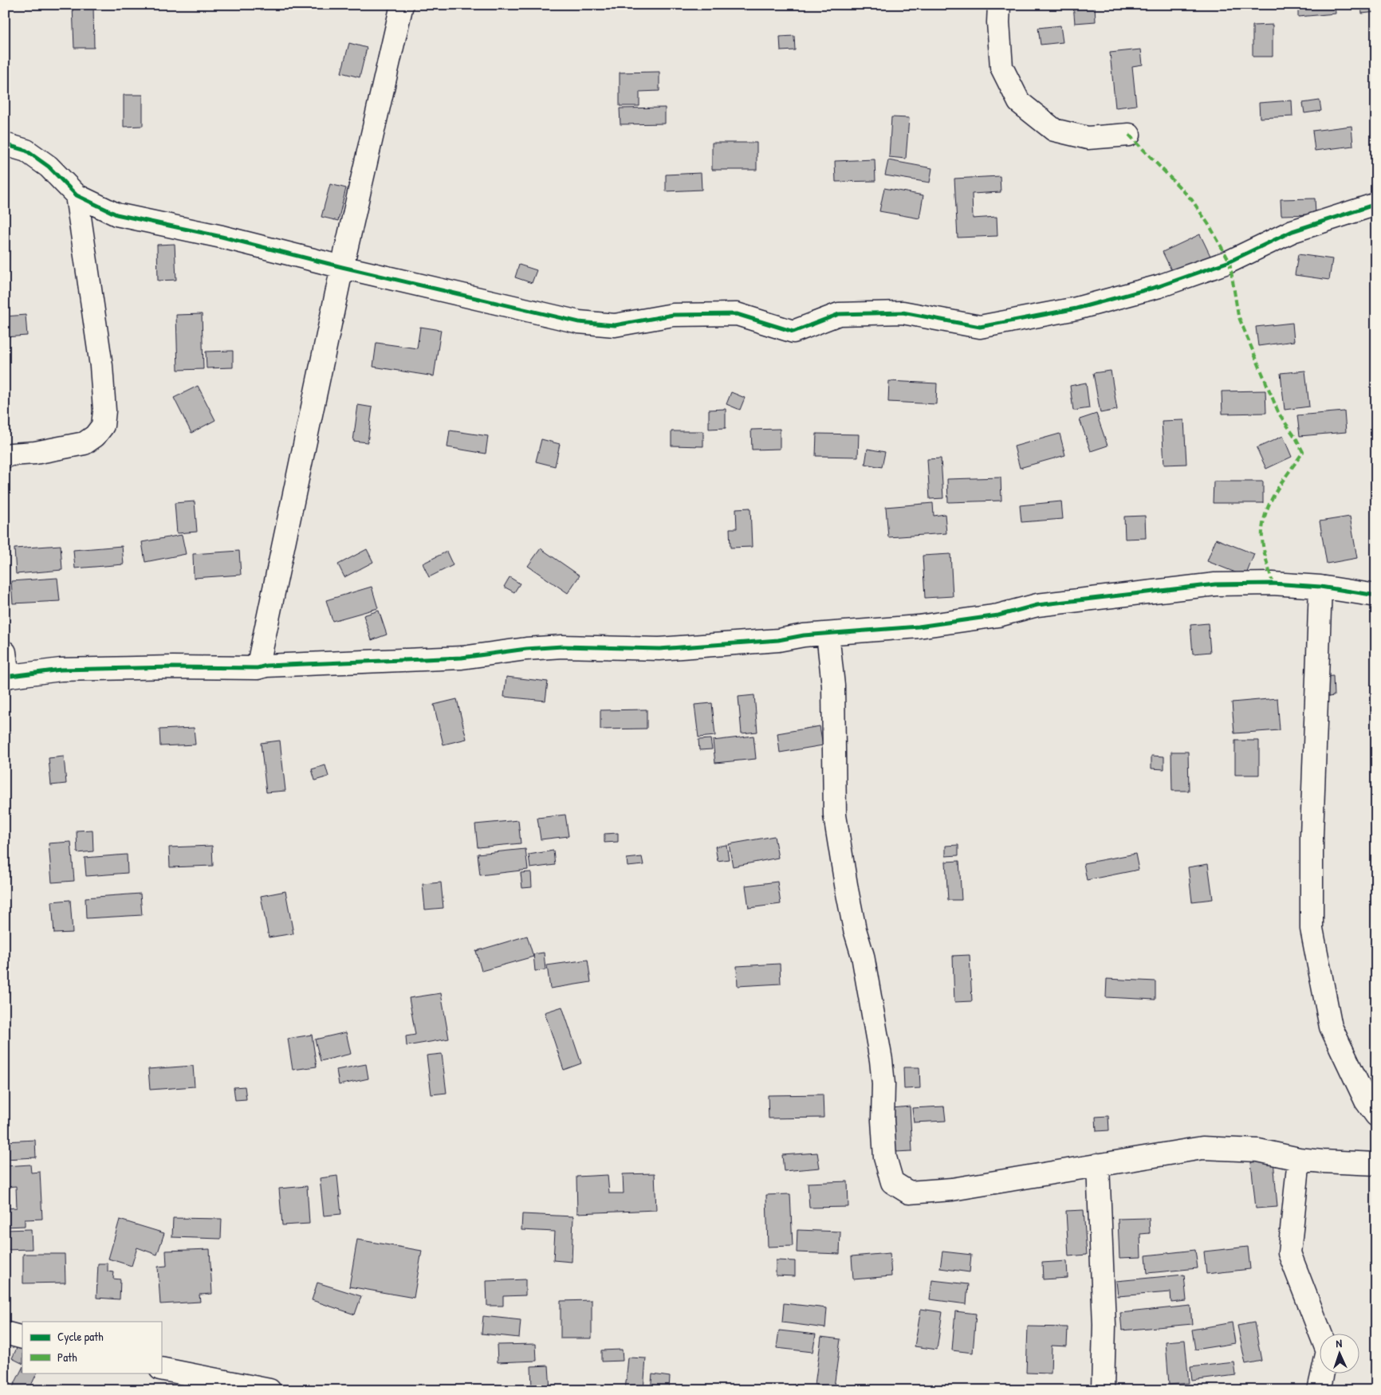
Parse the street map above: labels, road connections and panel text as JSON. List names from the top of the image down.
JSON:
{
  "legend": ["Cycle path", "Path"],
  "north": "top"
}
